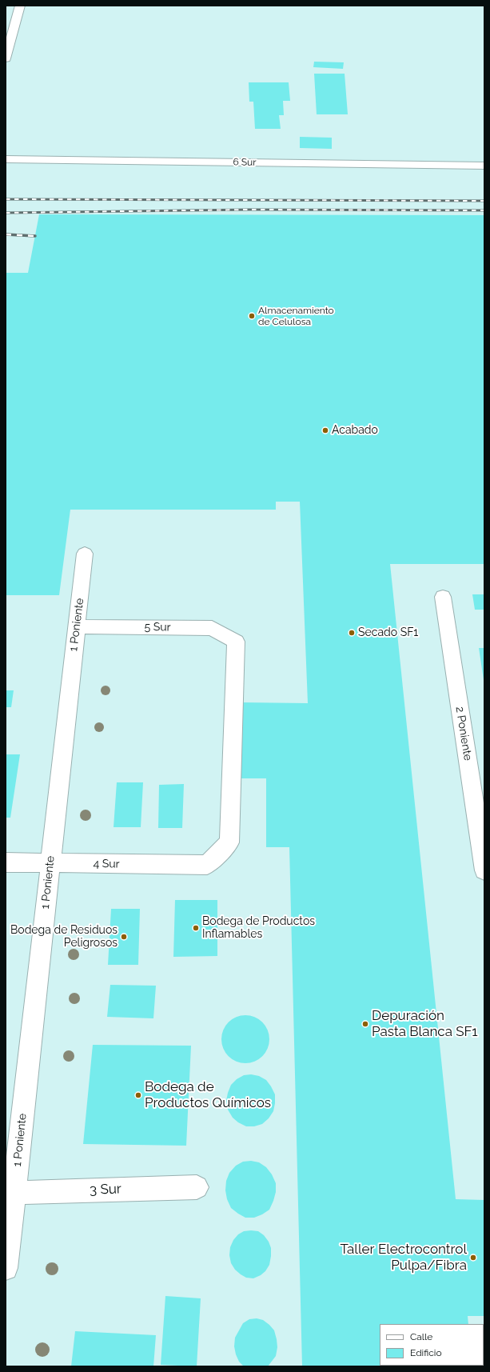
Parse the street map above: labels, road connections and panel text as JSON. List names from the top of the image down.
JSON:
{
  "streets": {
    "lane": [
      "6 Sur",
      "1 Poniente",
      "5 Sur",
      "2 Poniente",
      "4 Sur",
      "3 Sur"
    ]
  },
  "crossings": [
    ["1 Poniente", "5 Sur"],
    ["1 Poniente", "4 Sur"],
    ["1 Poniente", "3 Sur"],
    ["5 Sur", "4 Sur"]
  ],
  "places": [
    "Almacenamiento de Celulosa",
    "Acabado",
    "Secado SF1",
    "Bodega de Productos Inflamables",
    "Bodega de Residuos Peligrosos",
    "Depuración Pasta Blanca SF1",
    "Bodega de Productos Químicos",
    "Taller Electrocontrol Pulpa/Fibra"
  ],
  "legend": ["Calle", "Edificio"]
}
